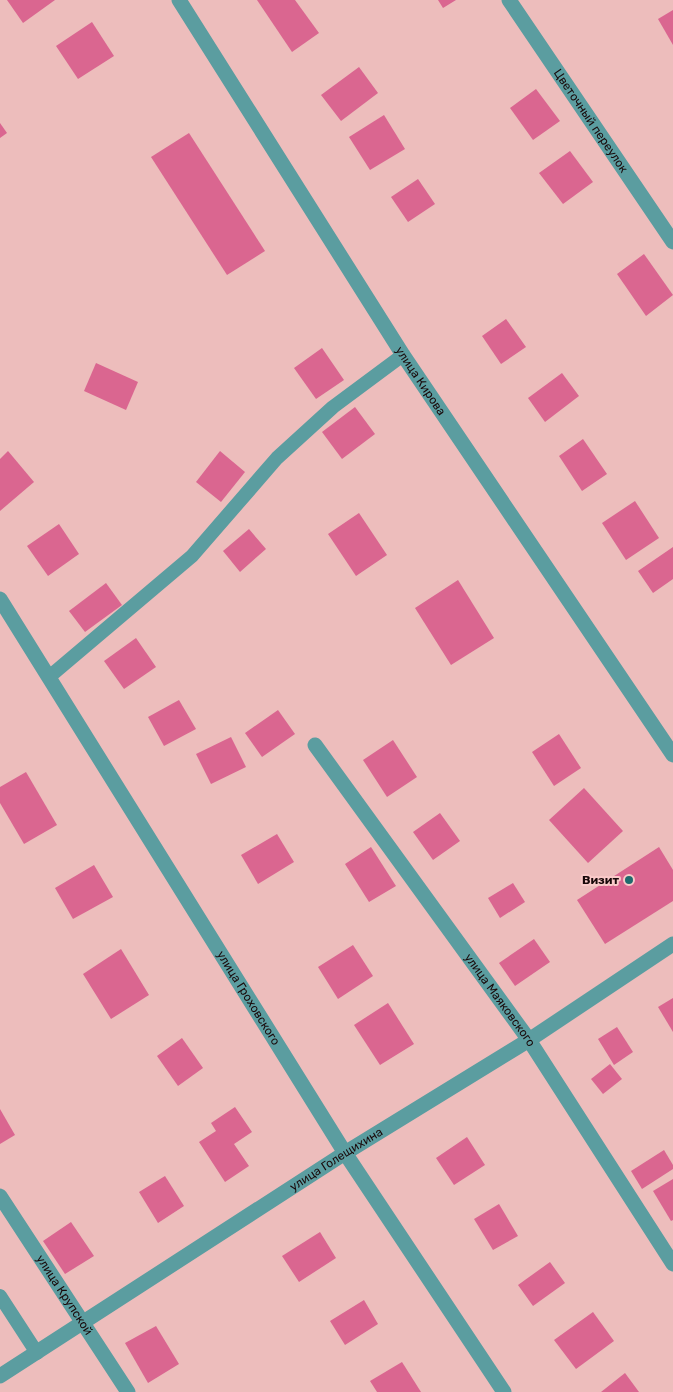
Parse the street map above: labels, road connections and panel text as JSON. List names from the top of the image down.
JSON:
{
  "streets": {
    "street": [
      "Цветочный переулок",
      "улица Кирова",
      "улица Гроховского",
      "улица Маяковского",
      "улица Голещихина",
      "улица Крупской"
    ]
  },
  "crossings": [
    ["улица Гроховского", "улица Голещихина"],
    ["улица Маяковского", "улица Голещихина"],
    ["улица Голещихина", "улица Крупской"]
  ],
  "places": ["Визит"]
}
